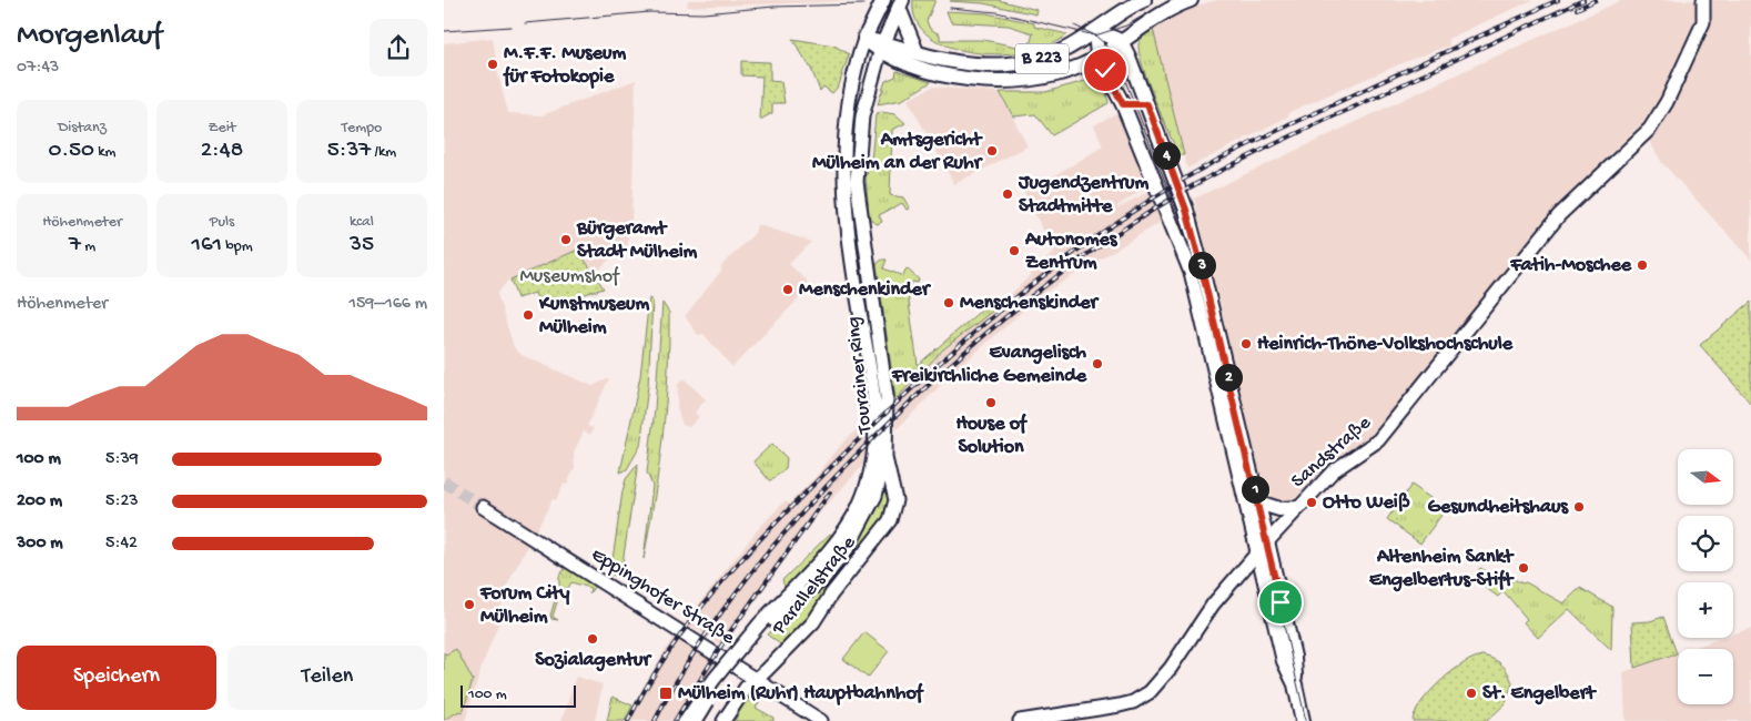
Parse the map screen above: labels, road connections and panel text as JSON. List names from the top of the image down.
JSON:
{
  "streets": {
    "main road": [
      "B 223",
      "Tourainer Ring",
      "Sandstraße",
      "Parallelstraße",
      "Eppinghofer Straße"
    ]
  },
  "crossings": [
    ["B 223", "Tourainer Ring"],
    ["Tourainer Ring", "Parallelstraße"],
    ["Parallelstraße", "Eppinghofer Straße"]
  ],
  "parks": ["Museumshof"],
  "places": {
    "other": [
      "M.F.F. Museum für Fotokopie",
      "Amtsgericht Mülheim an der Ruhr",
      "Jugendzentrum Stadtmitte",
      "Bürgeramt Stadt Mülheim",
      "Autonomes Zentrum",
      "Fatih-Moschee",
      "Menschenkinder",
      "Menschenskinder",
      "Kunstmuseum Mülheim",
      "Heinrich-Thöne-Volkshochschule",
      "Evangelisch Freikirchliche Gemeinde",
      "House of Solution",
      "Otto Weiß",
      "Gesundheitshaus",
      "Altenheim Sankt Engelbertus-Stift",
      "Forum City Mülheim",
      "Sozialagentur",
      "St. Engelbert"
    ],
    "transit": ["Mülheim (Ruhr) Hauptbahnhof"]
  },
  "scale_bar": "100 m",
  "north": "right",
  "page": {
    "heading": ["Morgenlauf", "07:43"],
    "stats": [
      ["Distanz", "0.50 km"],
      ["Zeit", "2:48"],
      ["Tempo", "5:37 /km"],
      ["Höhenmeter", "7 m"],
      ["Puls", "161 bpm"],
      ["kcal", "35"]
    ],
    "pins": [
      "4",
      "3",
      "2",
      "1"
    ],
    "chart": ["Höhenmeter", "159–166 m"],
    "list": [
      {
        "name": "100 m",
        "note": "5:39"
      },
      {
        "name": "200 m",
        "note": "5:23"
      },
      {
        "name": "300 m",
        "note": "5:42"
      }
    ],
    "map_buttons": ["+", "−"],
    "buttons": ["Speichern", "Teilen"],
    "scale": "100 m"
  }
}
